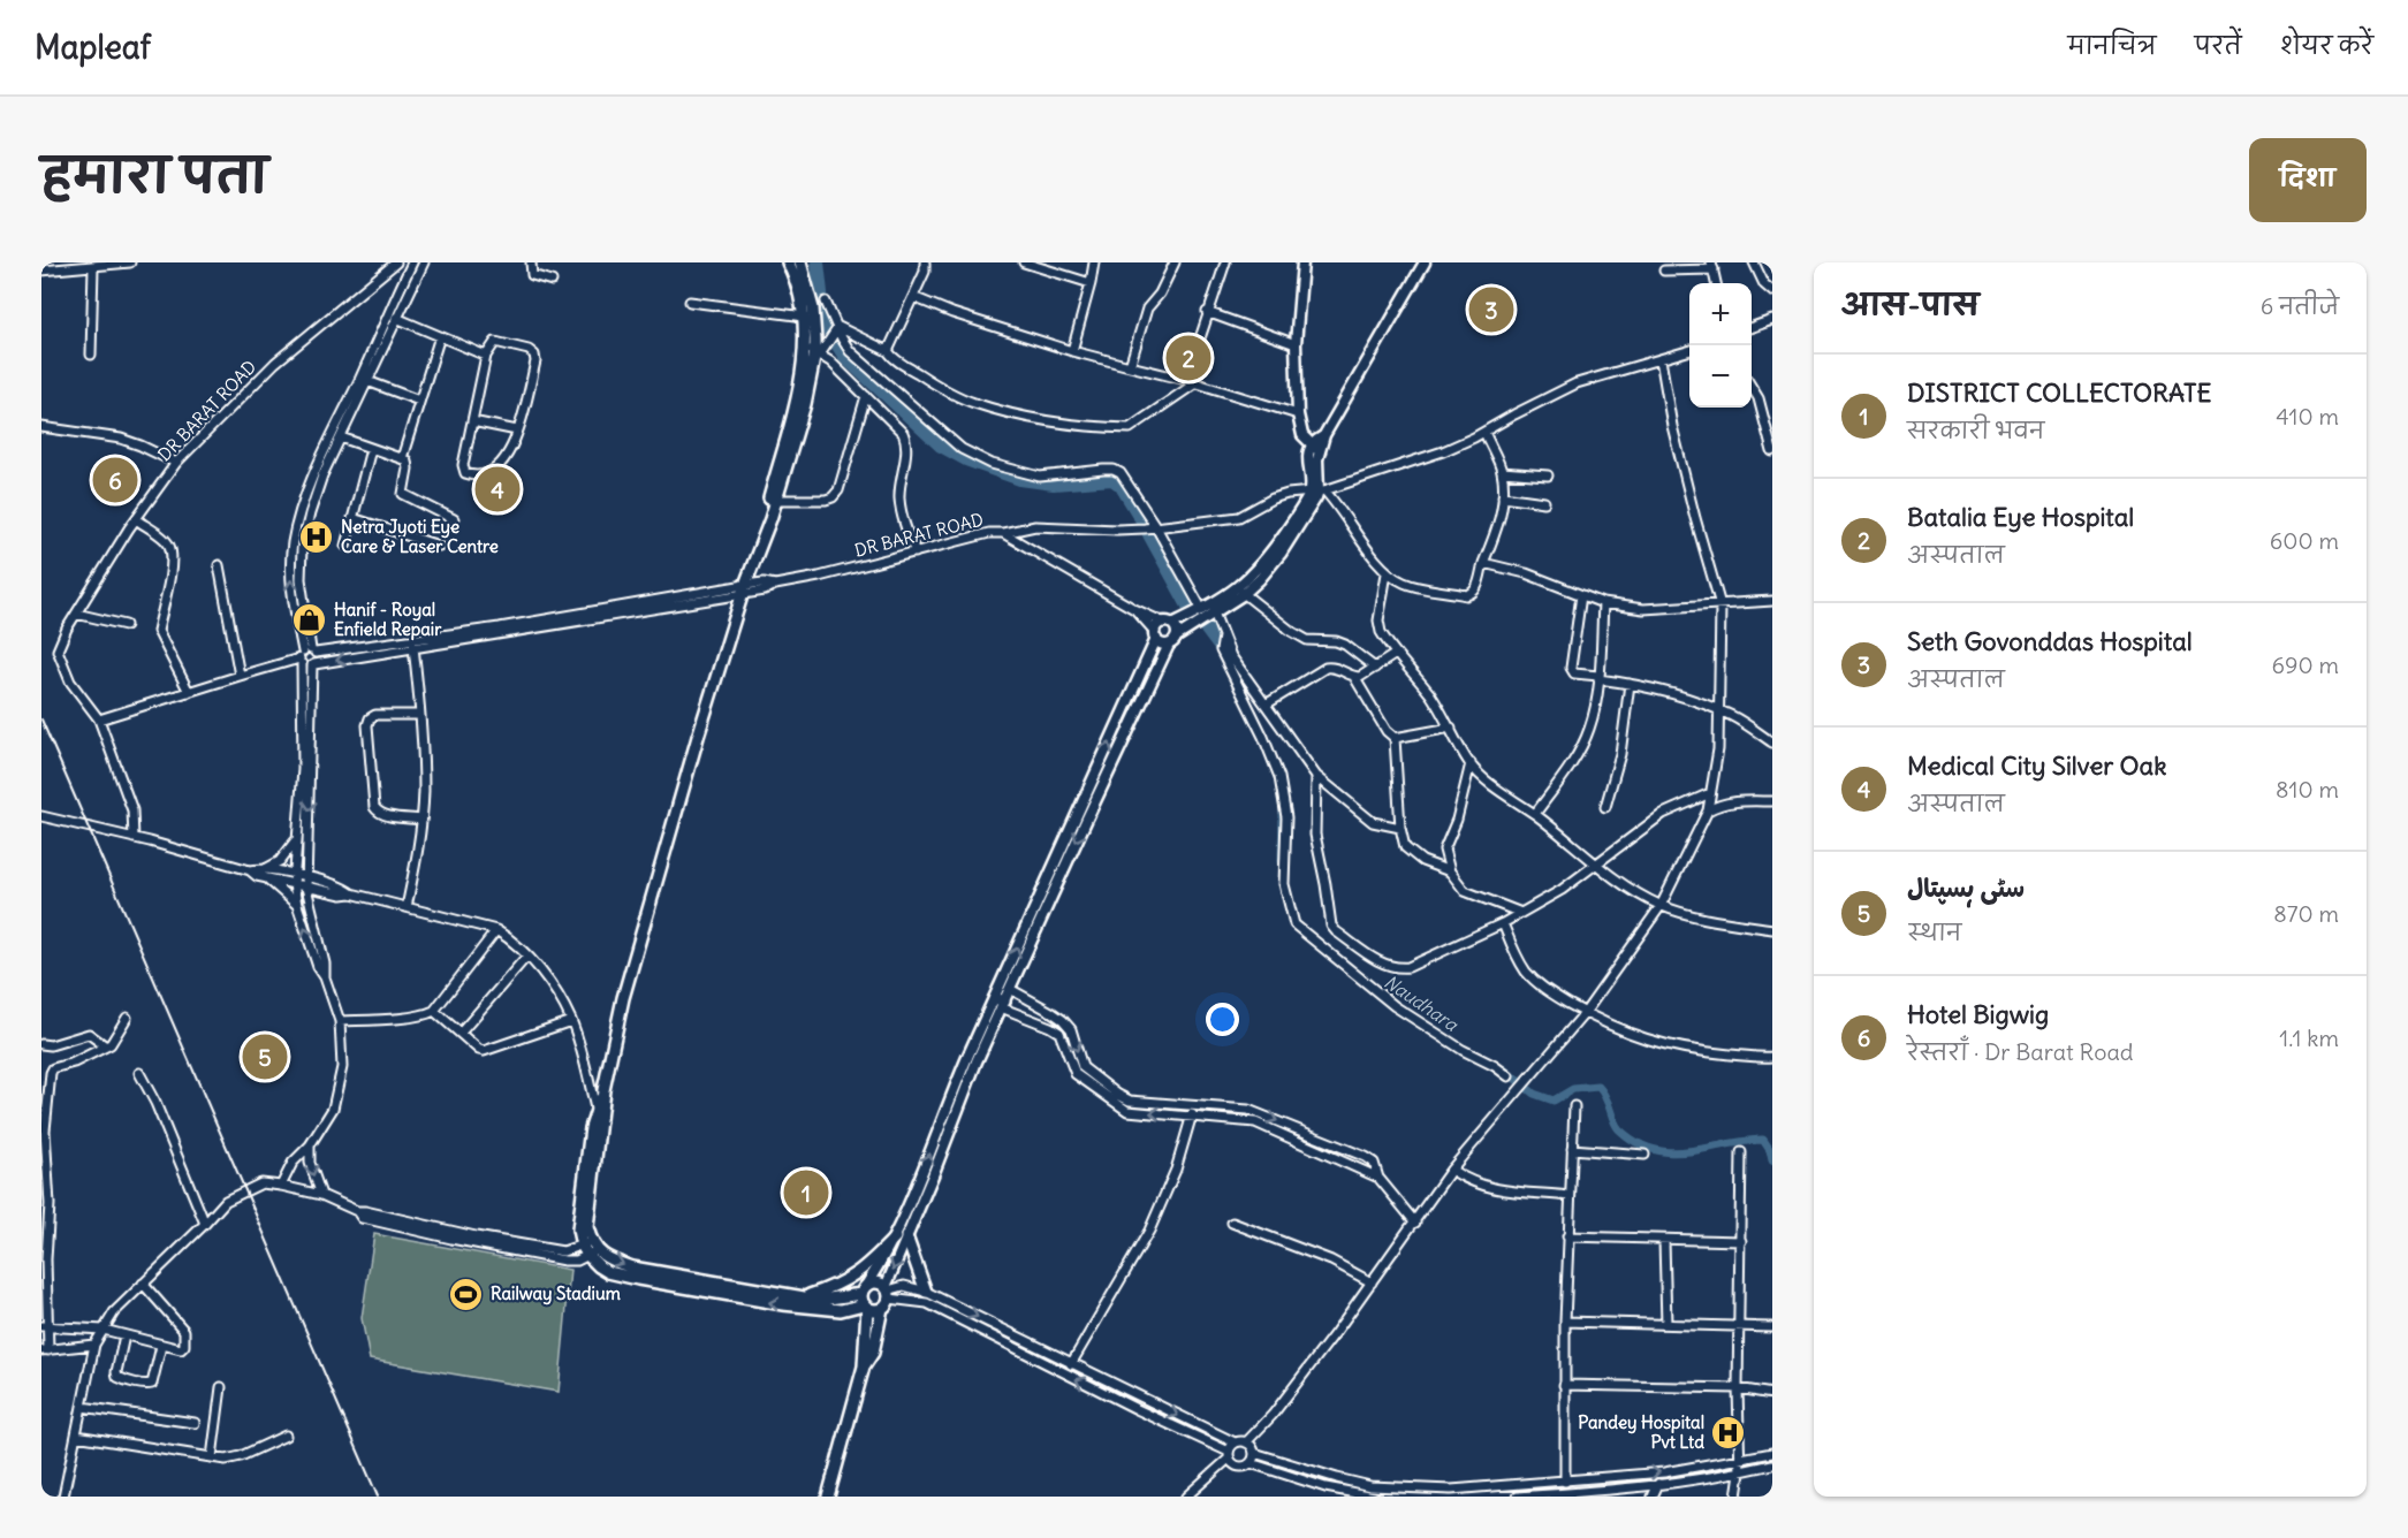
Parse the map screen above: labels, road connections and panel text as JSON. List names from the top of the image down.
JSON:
{
  "streets": {
    "street": ["DR BARAT ROAD"]
  },
  "water": ["Naudhara"],
  "places": {
    "hospital": ["Netra Jyoti Eye Care & Laser Centre", "Pandey Hospital Pvt Ltd"],
    "shop": ["Hanif - Royal Enfield Repair"],
    "sports": ["Railway Stadium"]
  },
  "page": {
    "header": "Mapleaf",
    "nav": ["मानचित्र", "परतें", "शेयर करें"],
    "title": "हमारा पता",
    "buttons": "दिशा",
    "heading": ["आस-पास", "6 नतीजे"],
    "map_buttons": ["+", "−"],
    "pins": [
      "3",
      "2",
      "6",
      "4",
      "5",
      "1"
    ],
    "list": [
      {
        "mark": "1",
        "name": "DISTRICT COLLECTORATE",
        "note": "सरकारी भवन",
        "value": "410 m"
      },
      {
        "mark": "2",
        "name": "Batalia Eye Hospital",
        "note": "अस्पताल",
        "value": "600 m"
      },
      {
        "mark": "3",
        "name": "Seth Govonddas Hospital",
        "note": "अस्पताल",
        "value": "690 m"
      },
      {
        "mark": "4",
        "name": "Medical City Silver Oak",
        "note": "अस्पताल",
        "value": "810 m"
      },
      {
        "mark": "5",
        "name": "سٹی ہسپتال",
        "note": "स्थान",
        "value": "870 m"
      },
      {
        "mark": "6",
        "name": "Hotel Bigwig",
        "note": "रेस्तराँ · Dr Barat Road",
        "value": "1.1 km"
      }
    ]
  }
}
